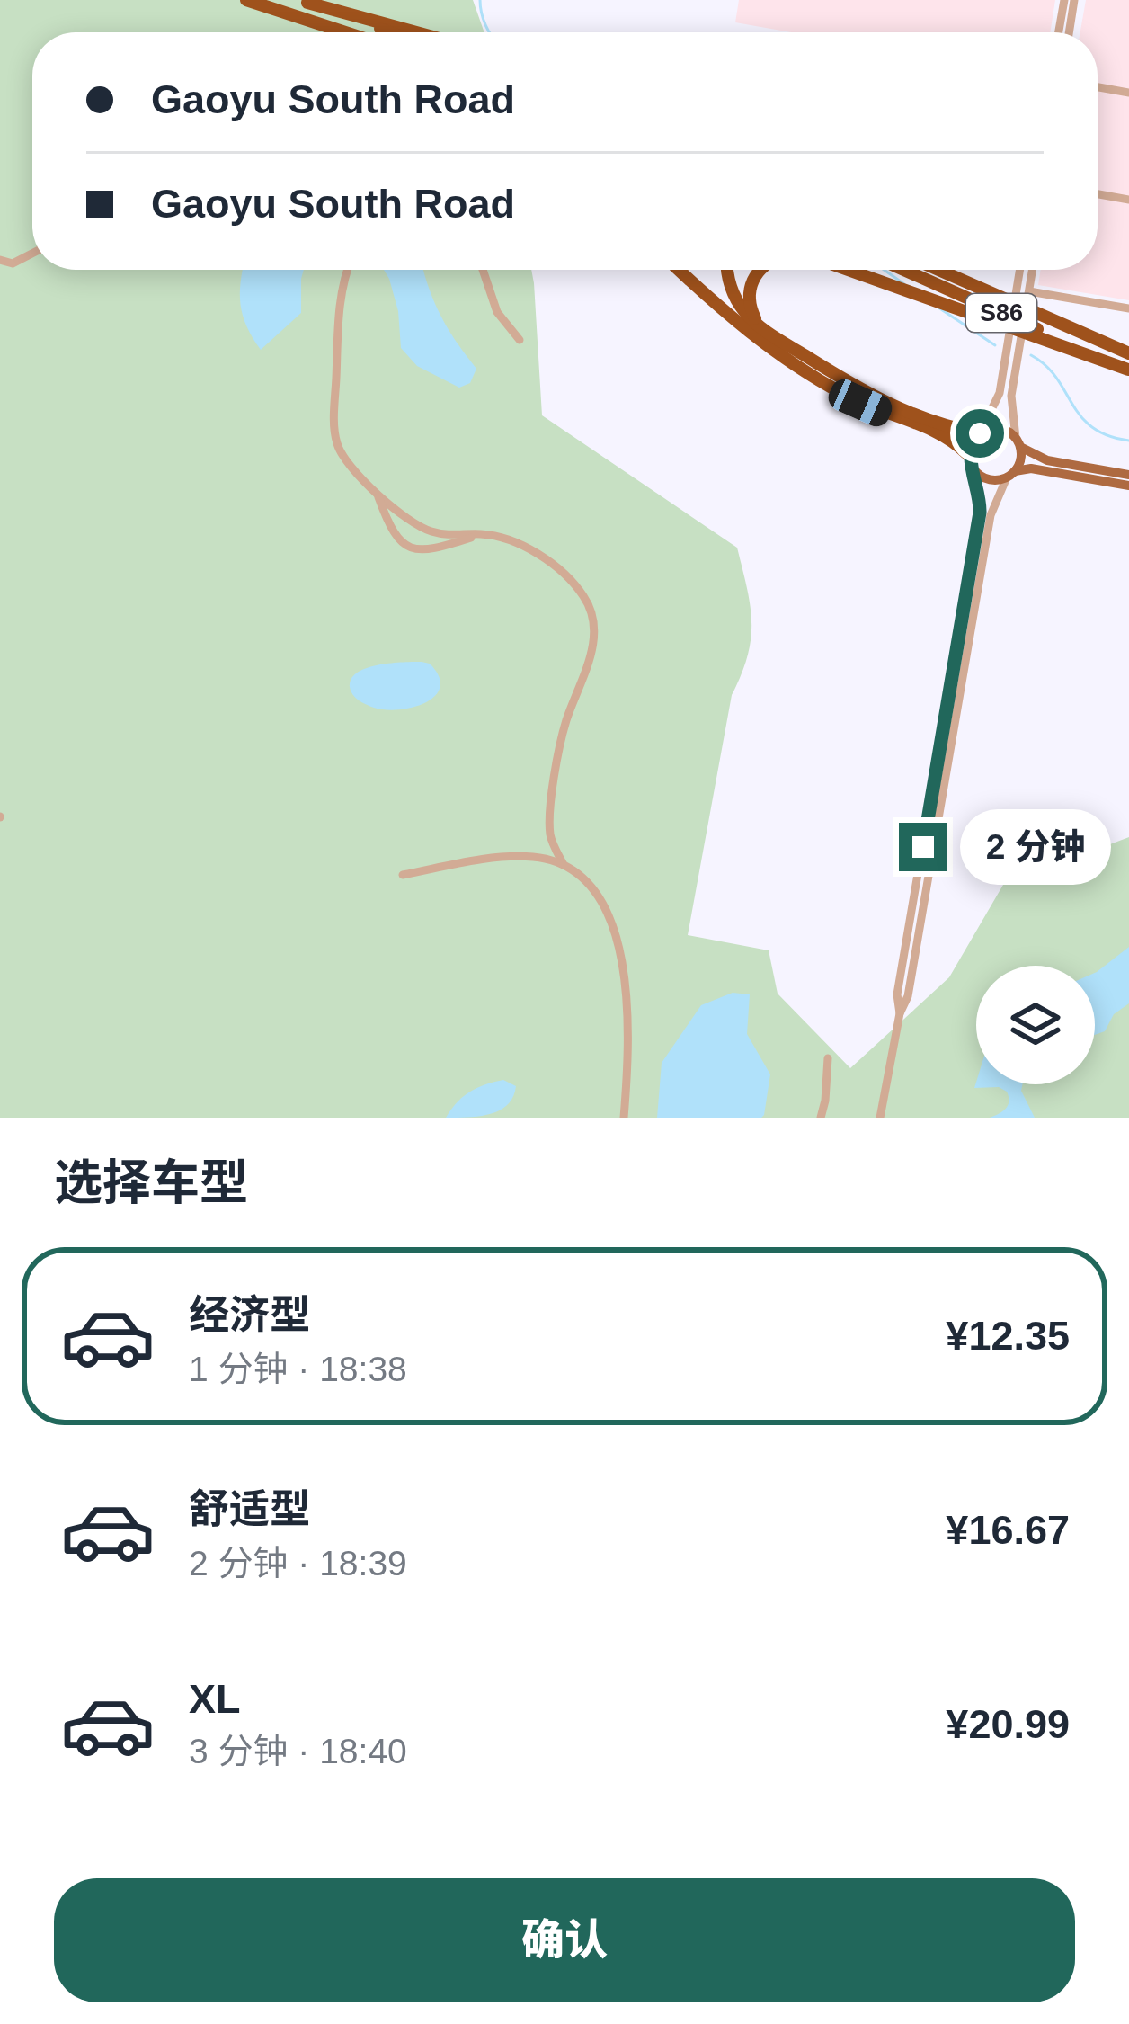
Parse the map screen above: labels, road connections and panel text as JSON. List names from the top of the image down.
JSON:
{
  "streets": {
    "highway": ["S86"]
  },
  "page": {
    "banner": ["Gaoyu South Road", "Gaoyu South Road"],
    "bubble": "2 分钟",
    "heading": "选择车型",
    "list": [
      {
        "name": "经济型",
        "note": "1 分钟 · 18:38",
        "value": "¥12.35"
      },
      {
        "name": "舒适型",
        "note": "2 分钟 · 18:39",
        "value": "¥16.67"
      },
      {
        "name": "XL",
        "note": "3 分钟 · 18:40",
        "value": "¥20.99"
      }
    ],
    "buttons": "确认"
  }
}
